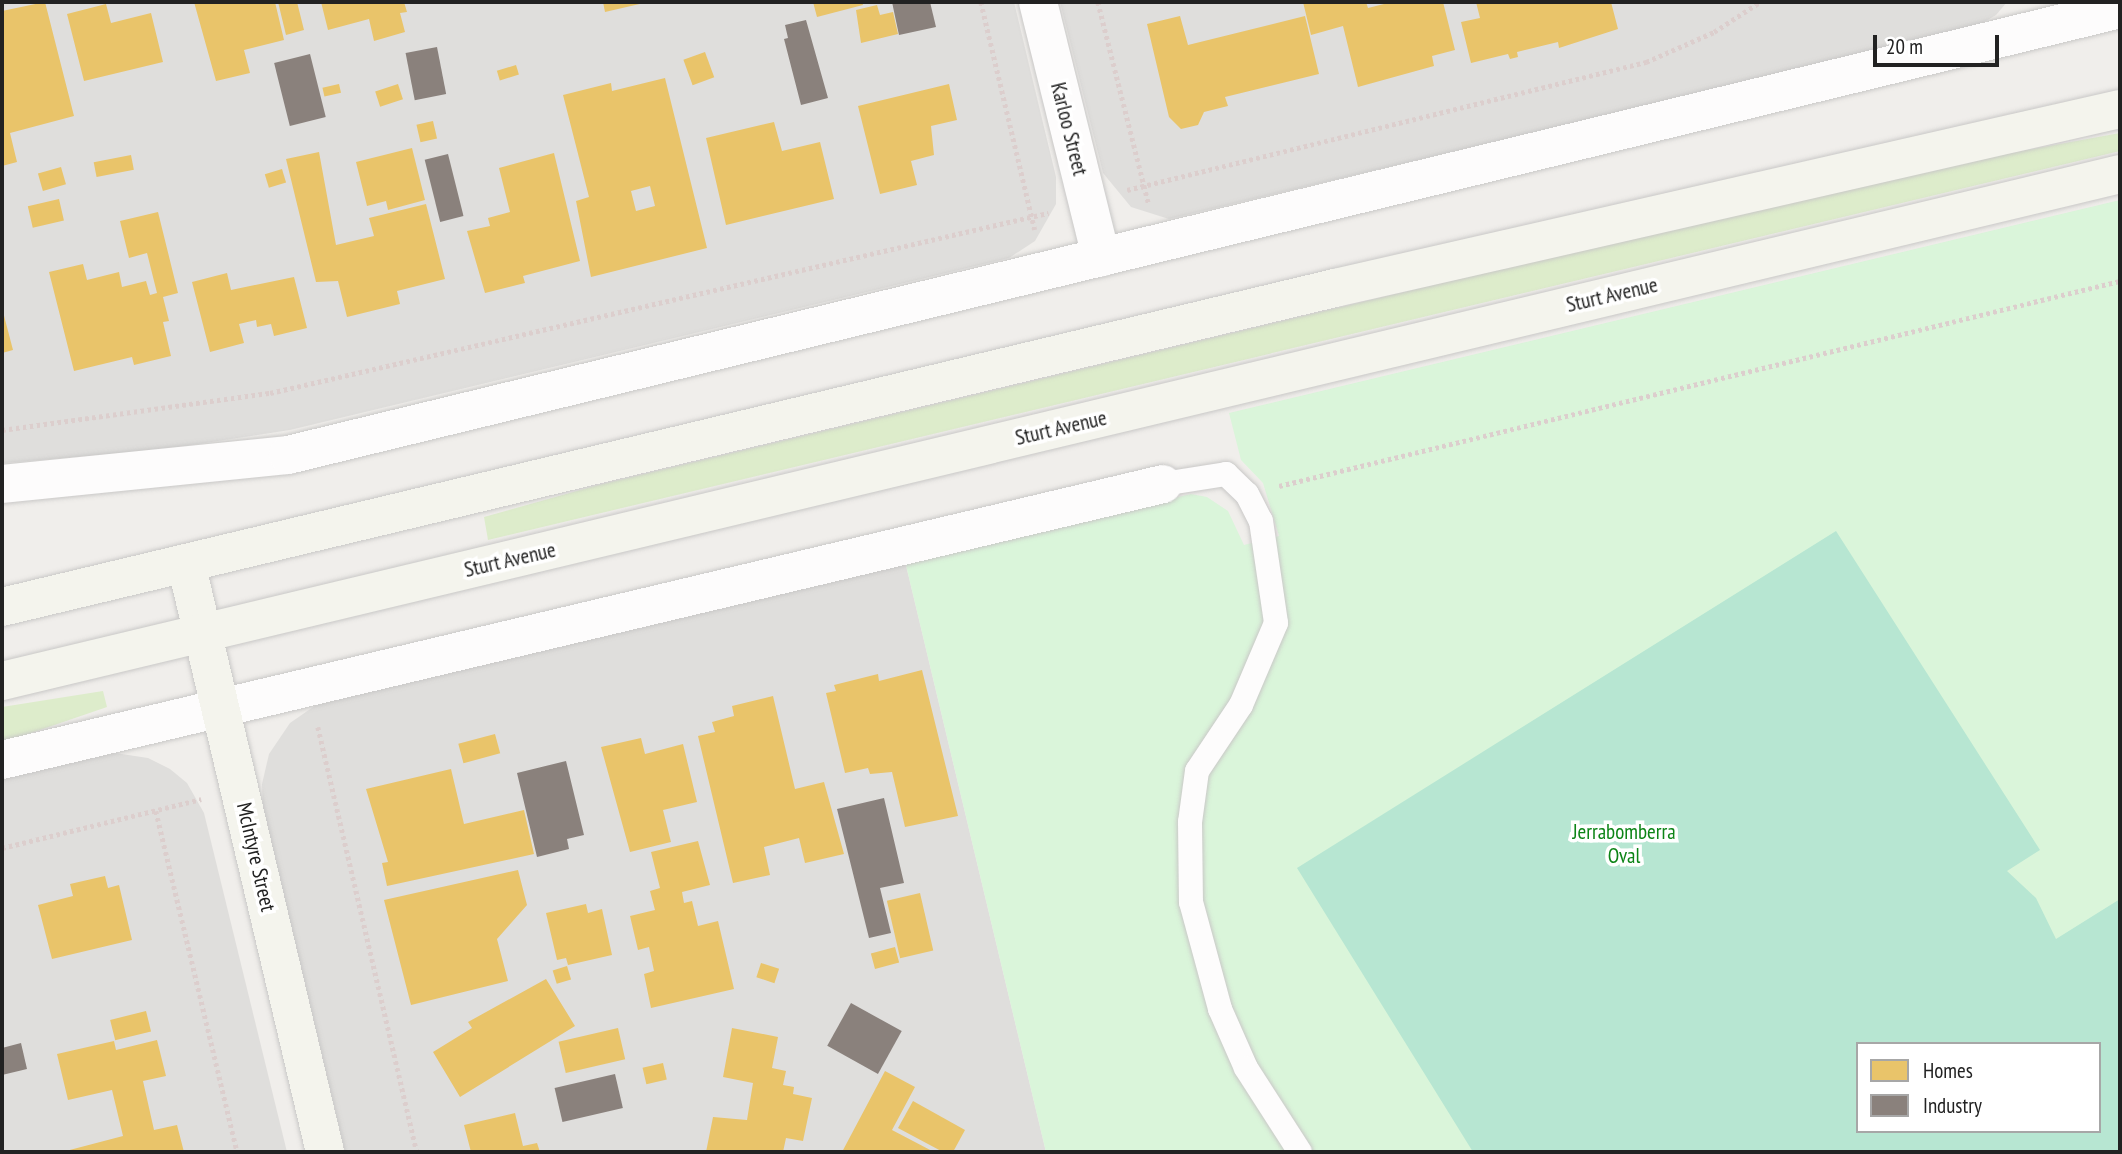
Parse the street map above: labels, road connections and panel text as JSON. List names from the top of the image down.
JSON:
{
  "streets": {
    "main road": ["Sturt Avenue", "McIntyre Street"],
    "street": ["Karloo Street"]
  },
  "crossings": [
    ["Sturt Avenue", "McIntyre Street"]
  ],
  "parks": ["Jerrabomberra Oval"],
  "legend": ["Homes", "Industry"],
  "scale_bar": "20 m"
}
